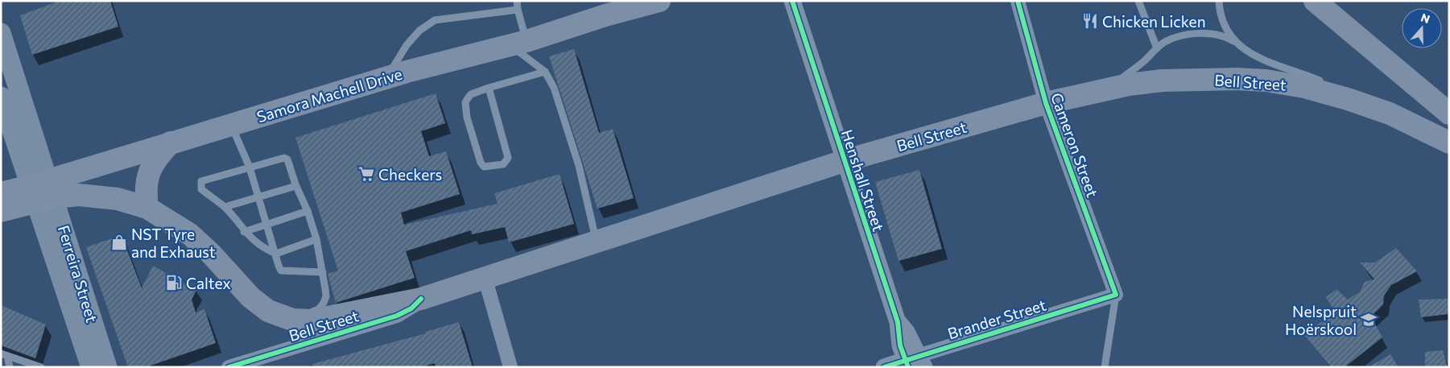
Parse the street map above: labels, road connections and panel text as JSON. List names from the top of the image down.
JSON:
{
  "streets": {
    "main road": ["Bell Street", "Samora Machell Drive", "Ferreira Street"],
    "street": ["Cameron Street", "Henshall Street", "Brander Street"]
  },
  "crossings": [
    ["Bell Street", "Samora Machell Drive"],
    ["Bell Street", "Cameron Street"],
    ["Bell Street", "Henshall Street"],
    ["Bell Street", "Ferreira Street"],
    ["Samora Machell Drive", "Ferreira Street"],
    ["Cameron Street", "Brander Street"],
    ["Henshall Street", "Brander Street"]
  ],
  "places": {
    "restaurant": ["Chicken Licken"],
    "supermarket": ["Checkers"],
    "shop": ["NST Tyre and Exhaust"],
    "fuel station": ["Caltex"],
    "school or university": ["Nelspruit Hoërskool"]
  },
  "north": "top"
}
